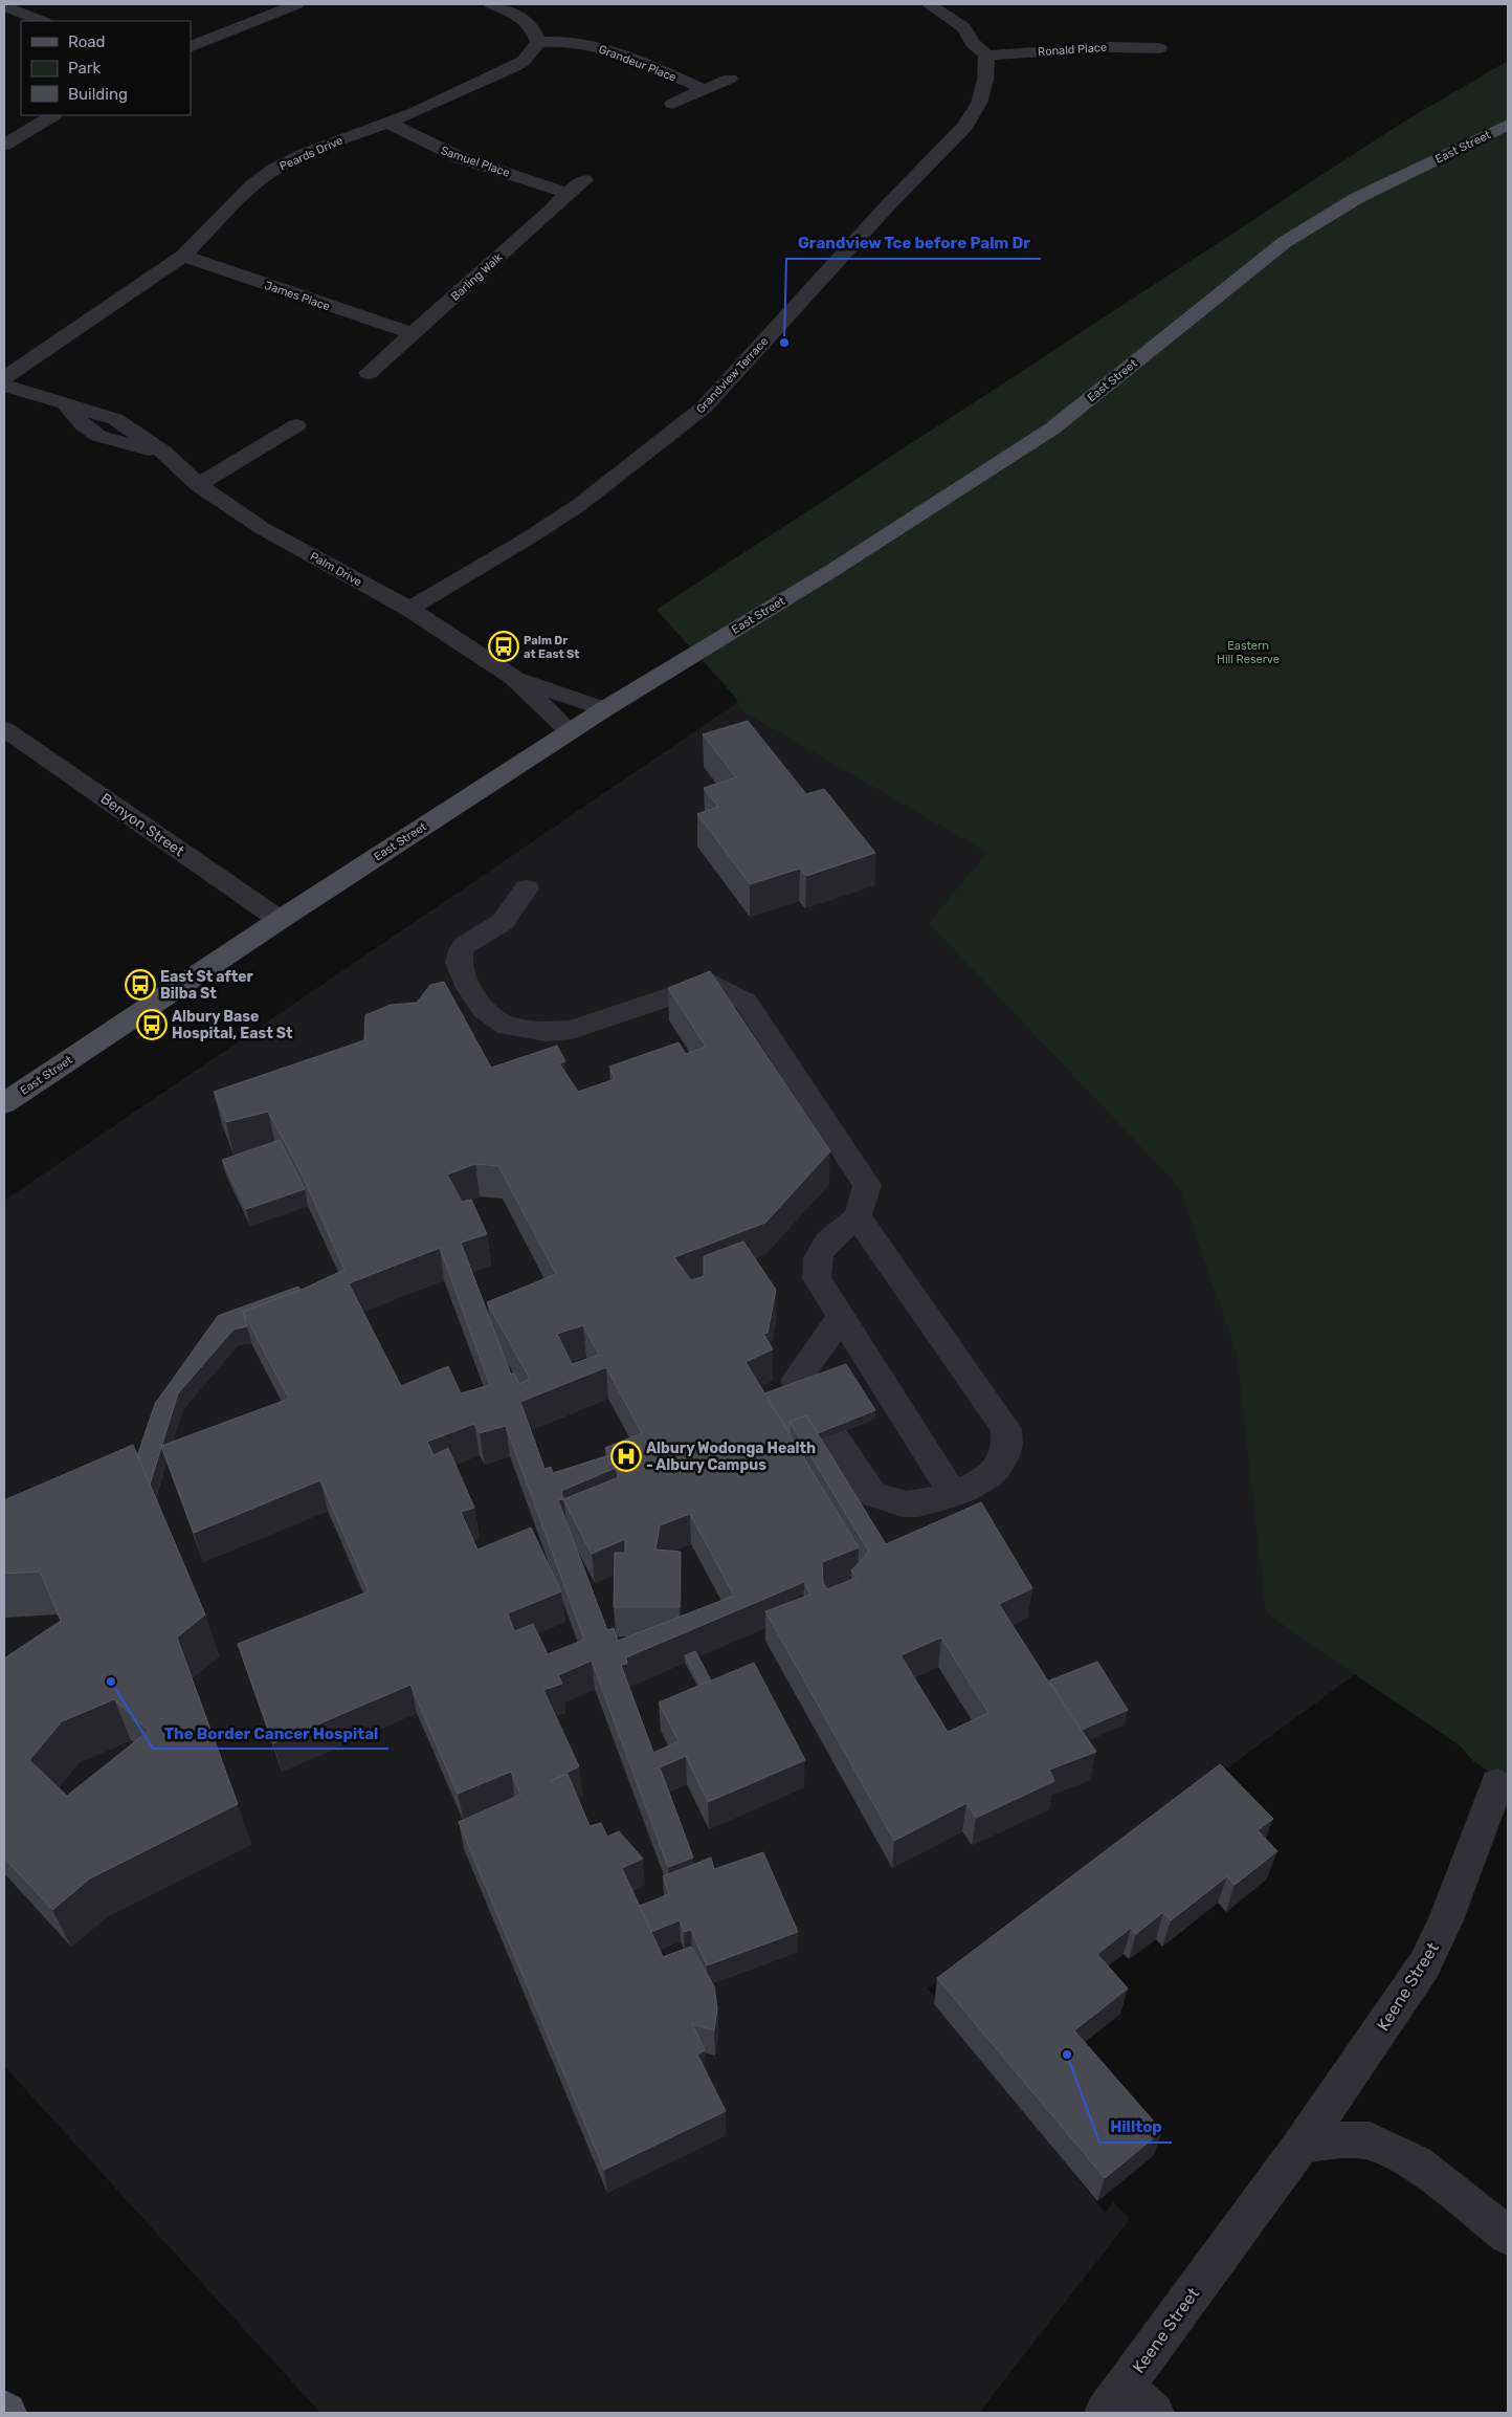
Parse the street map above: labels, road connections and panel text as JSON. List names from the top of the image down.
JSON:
{
  "streets": {
    "main road": ["East Street"],
    "street": [
      "Ronald Place",
      "Grandeur Place",
      "Peards Drive",
      "Samuel Place",
      "Barling Walk",
      "James Place",
      "Grandview Terrace",
      "Palm Drive",
      "Benyon Street",
      "Keene Street"
    ]
  },
  "crossings": [
    ["Ronald Place", "Grandview Terrace"],
    ["Grandeur Place", "Peards Drive"],
    ["East Street", "Palm Drive"],
    ["East Street", "Benyon Street"],
    ["Peards Drive", "Samuel Place"],
    ["Peards Drive", "James Place"],
    ["Samuel Place", "Barling Walk"],
    ["Barling Walk", "James Place"],
    ["Grandview Terrace", "Palm Drive"]
  ],
  "parks": ["Eastern Hill Reserve"],
  "places": {
    "other": ["Grandview Tce before Palm Dr", "The Border Cancer Hospital", "Hilltop"],
    "bus stop": ["Palm Dr at East St", "East St after Bilba St", "Albury Base Hospital, East St"],
    "hospital": ["Albury Wodonga Health - Albury Campus"]
  },
  "legend": ["Road", "Park", "Building"]
}
